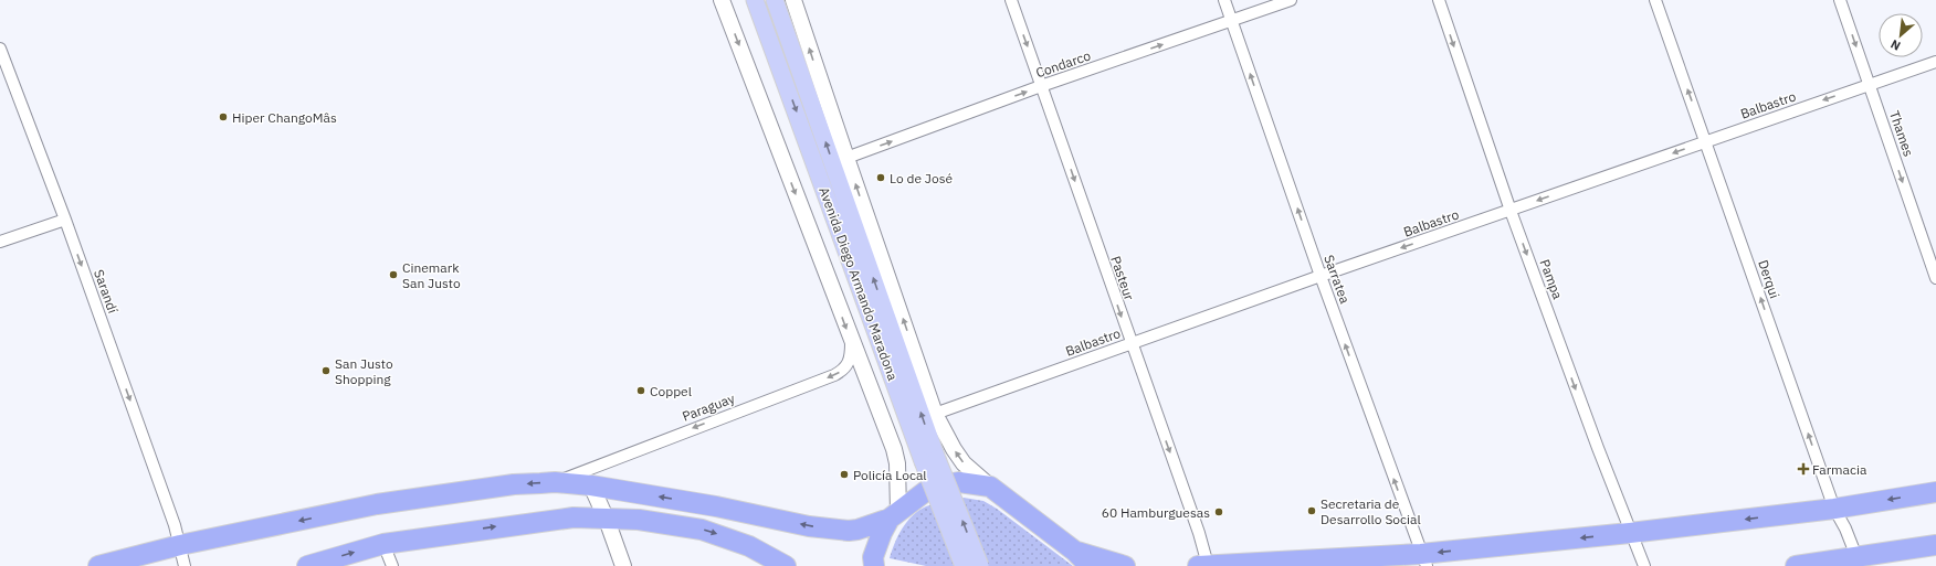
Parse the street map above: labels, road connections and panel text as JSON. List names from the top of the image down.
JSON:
{
  "streets": {
    "main road": ["Avenida Diego Armando Maradona"],
    "street": [
      "Condarco",
      "Balbastro",
      "Thames",
      "Pasteur",
      "Sarratea",
      "Pampa",
      "Derqui",
      "Sarandí",
      "Paraguay"
    ]
  },
  "crossings": [
    ["Condarco", "Pasteur"],
    ["Condarco", "Sarratea"],
    ["Balbastro", "Thames"],
    ["Balbastro", "Pasteur"],
    ["Balbastro", "Sarratea"],
    ["Balbastro", "Pampa"],
    ["Balbastro", "Derqui"],
    ["Avenida Diego Armando Maradona", "Paraguay"]
  ],
  "one_way": [
    "Condarco",
    "Balbastro",
    "Thames",
    "Pasteur",
    "Sarratea",
    "Pampa",
    "Derqui",
    "Sarandí",
    "Paraguay"
  ],
  "places": {
    "other": [
      "Hiper ChangoMâs",
      "Lo de José",
      "Cinemark San Justo",
      "San Justo Shopping",
      "Coppel",
      "Policía Local",
      "Secretaria de Desarrollo Social",
      "60 Hamburguesas"
    ],
    "health": ["Farmacia"]
  },
  "north": "bottom left"
}
